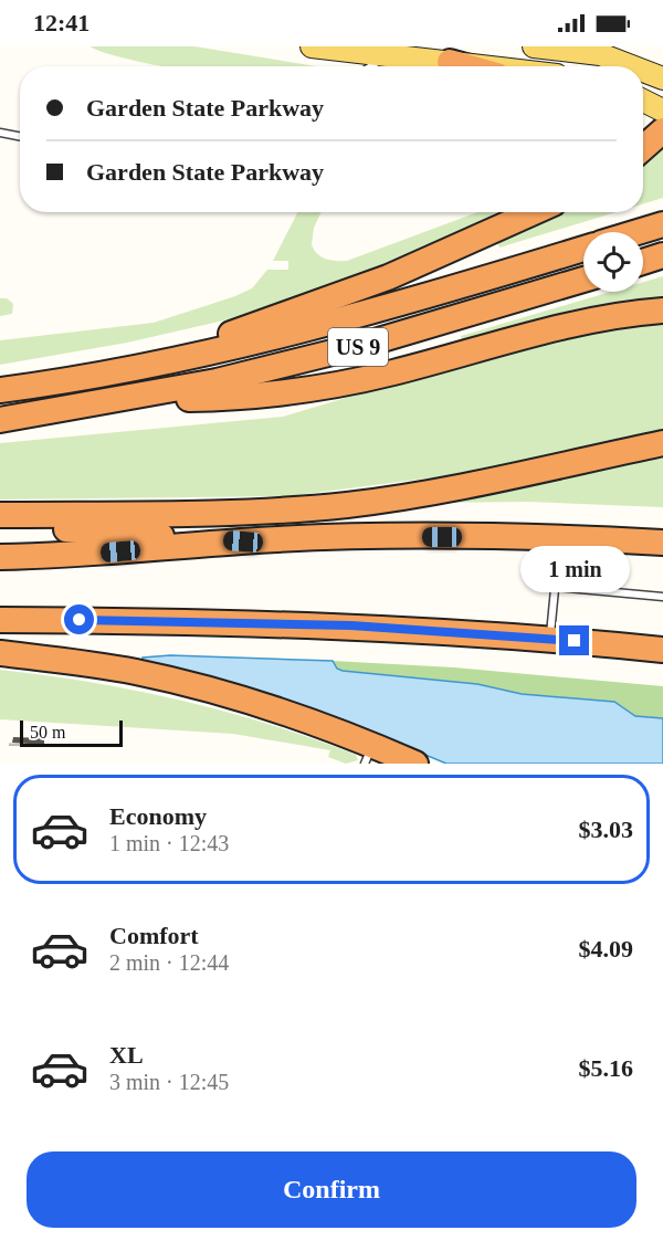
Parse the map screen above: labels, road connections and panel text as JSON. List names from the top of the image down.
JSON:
{
  "streets": {
    "highway": ["US 9"]
  },
  "scale_bar": "50 m",
  "page": {
    "status": "12:41",
    "banner": ["Garden State Parkway", "Garden State Parkway"],
    "bubble": "1 min",
    "scale": "50 m",
    "list": [
      {
        "name": "Economy",
        "note": "1 min · 12:43",
        "value": "$3.03"
      },
      {
        "name": "Comfort",
        "note": "2 min · 12:44",
        "value": "$4.09"
      },
      {
        "name": "XL",
        "note": "3 min · 12:45",
        "value": "$5.16"
      }
    ],
    "buttons": "Confirm"
  }
}
